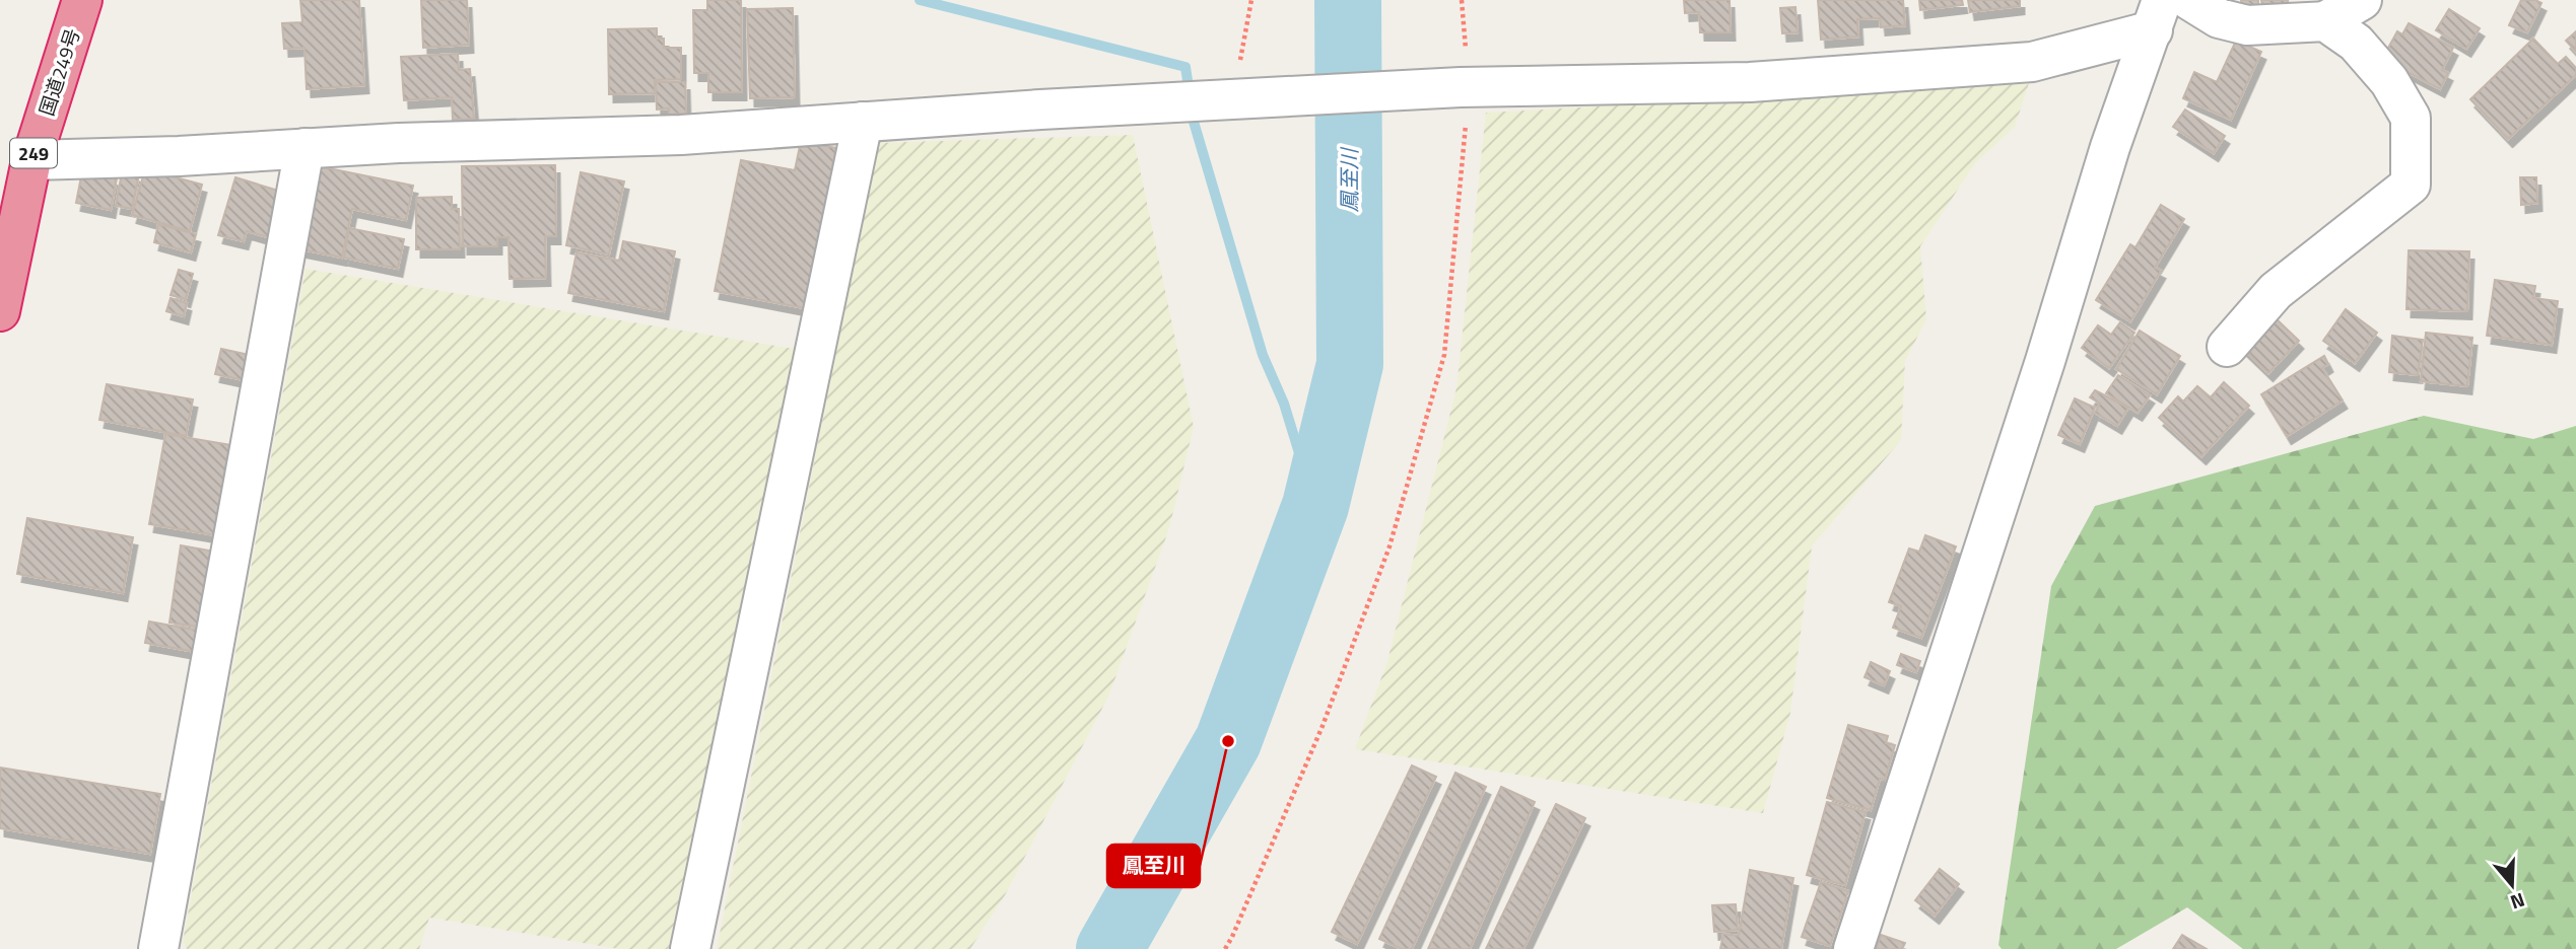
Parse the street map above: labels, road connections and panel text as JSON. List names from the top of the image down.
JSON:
{
  "streets": {
    "highway": ["国道249号", "249"]
  },
  "water": ["鳳至川"],
  "places": ["鳳至川"],
  "north": "bottom"
}
